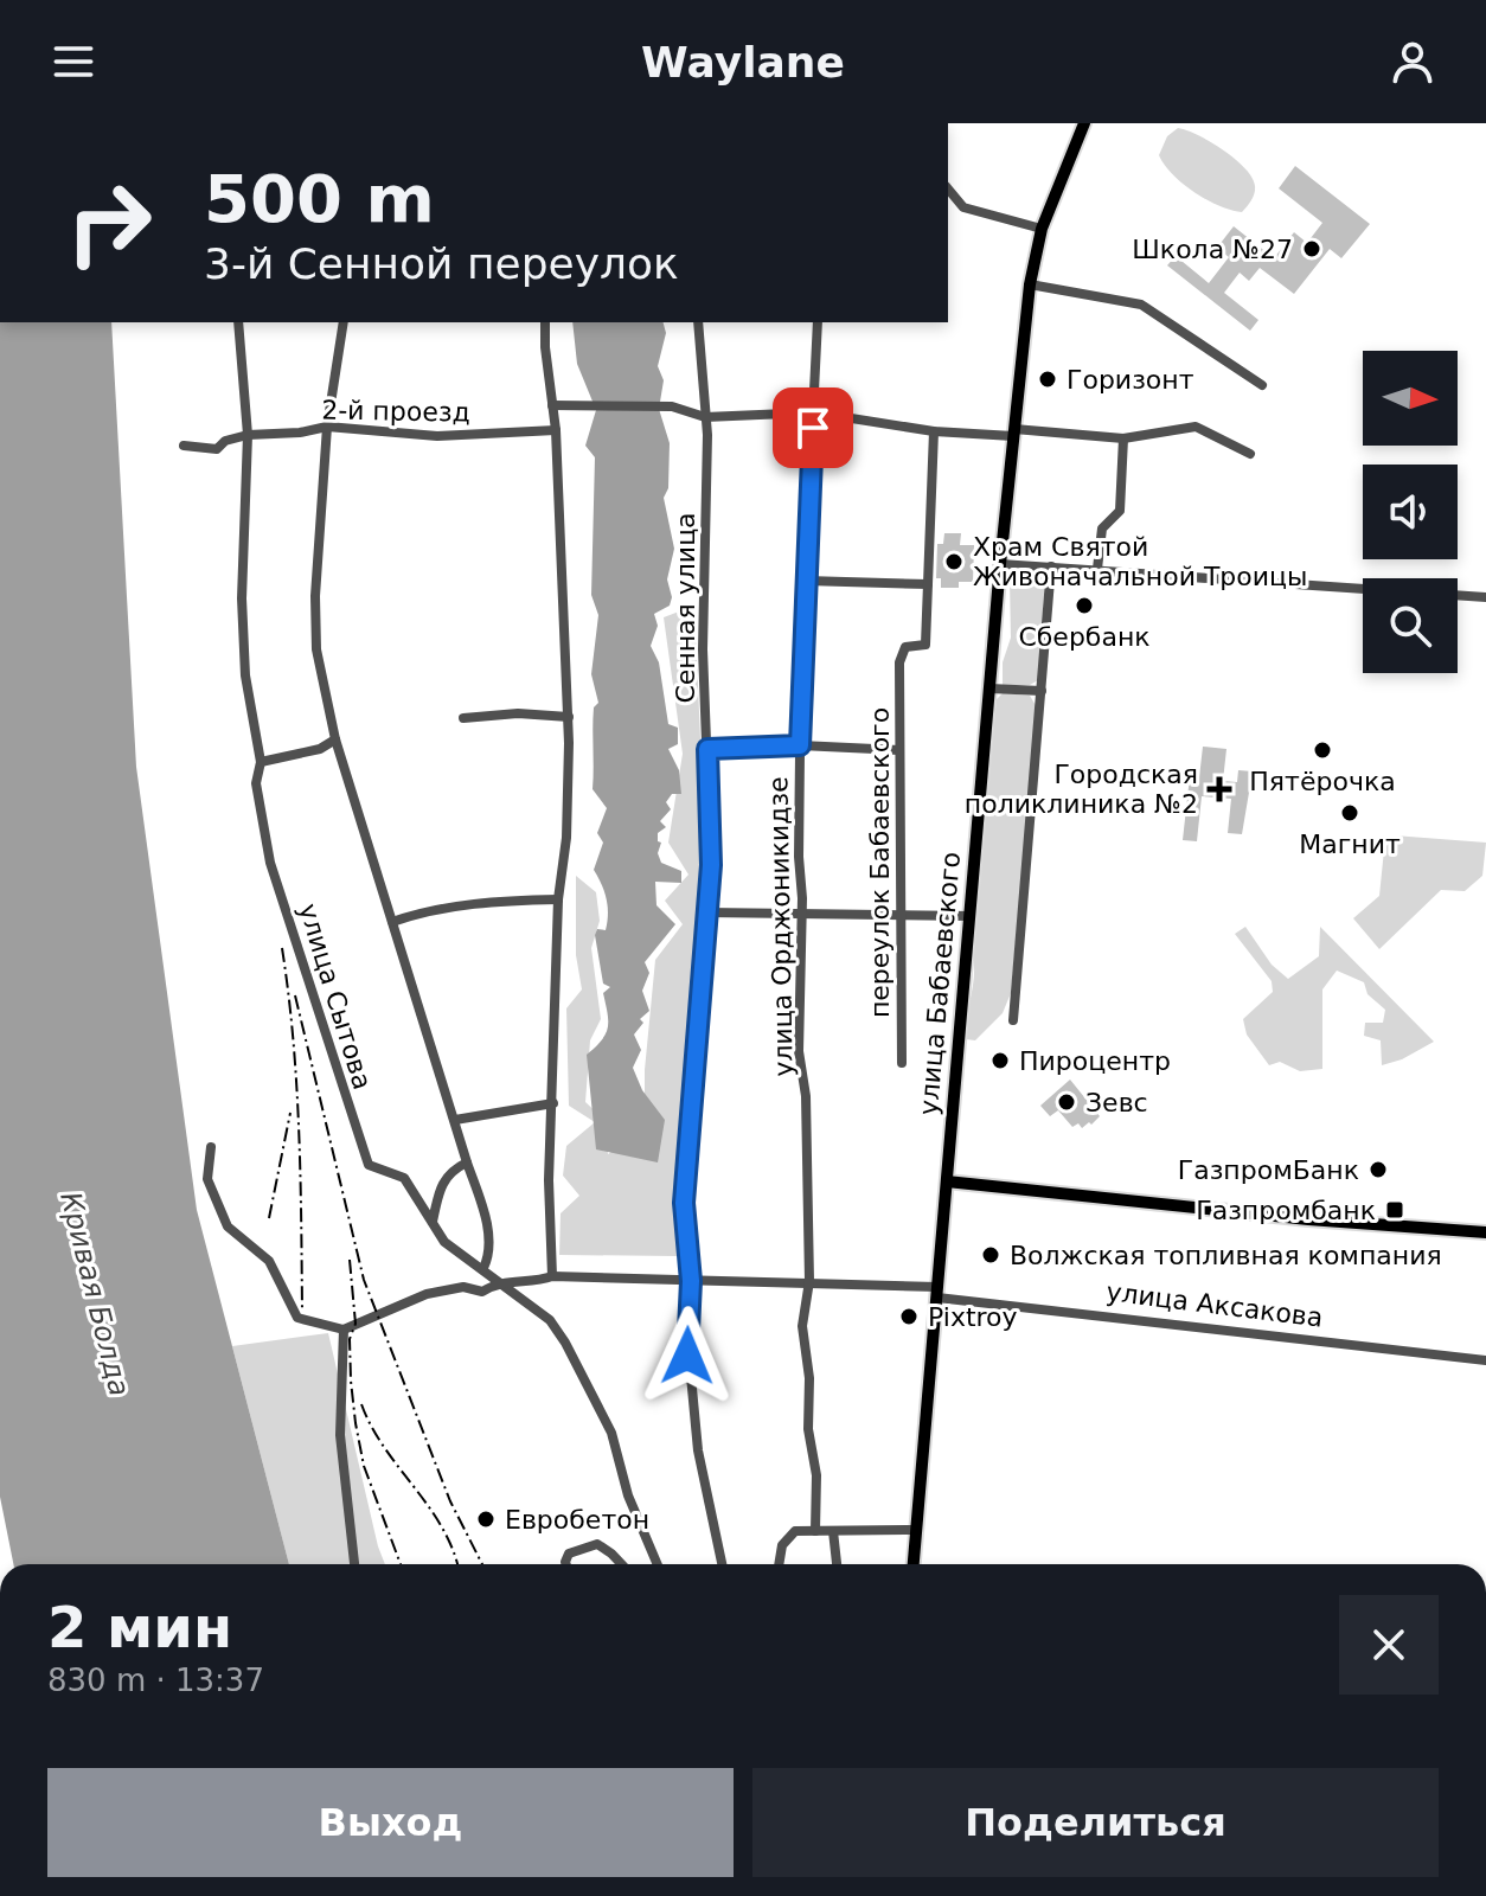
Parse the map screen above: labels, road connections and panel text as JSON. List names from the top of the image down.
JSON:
{
  "streets": {
    "main road": ["улица Бабаевского"],
    "street": [
      "2-й проезд",
      "Сенная улица",
      "переулок Бабаевского",
      "улица Орджоникидзе",
      "улица Сытова",
      "улица Аксакова"
    ]
  },
  "crossings": [
    ["2-й проезд", "улица Сытова"],
    ["Сенная улица", "улица Аксакова"],
    ["улица Орджоникидзе", "улица Аксакова"],
    ["улица Бабаевского", "улица Аксакова"],
    ["улица Сытова", "улица Аксакова"]
  ],
  "water": ["Кривая Болда"],
  "places": {
    "other": [
      "Школа №27",
      "Горизонт",
      "Храм Святой Живоначальной Троицы",
      "Сбербанк",
      "Пятёрочка",
      "Магнит",
      "Пироцентр",
      "Зевс",
      "ГазпромБанк",
      "Волжская топливная компания",
      "Pixtroy",
      "Евробетон"
    ],
    "health": ["Городская поликлиника №2"],
    "transit": ["Газпромбанк"]
  },
  "north": "right",
  "page": {
    "header": "Waylane",
    "turn": ["500 m", "3-й Сенной переулок"],
    "heading": ["2 мин", "830 m · 13:37"],
    "buttons": ["Выход", "Поделиться"]
  }
}
